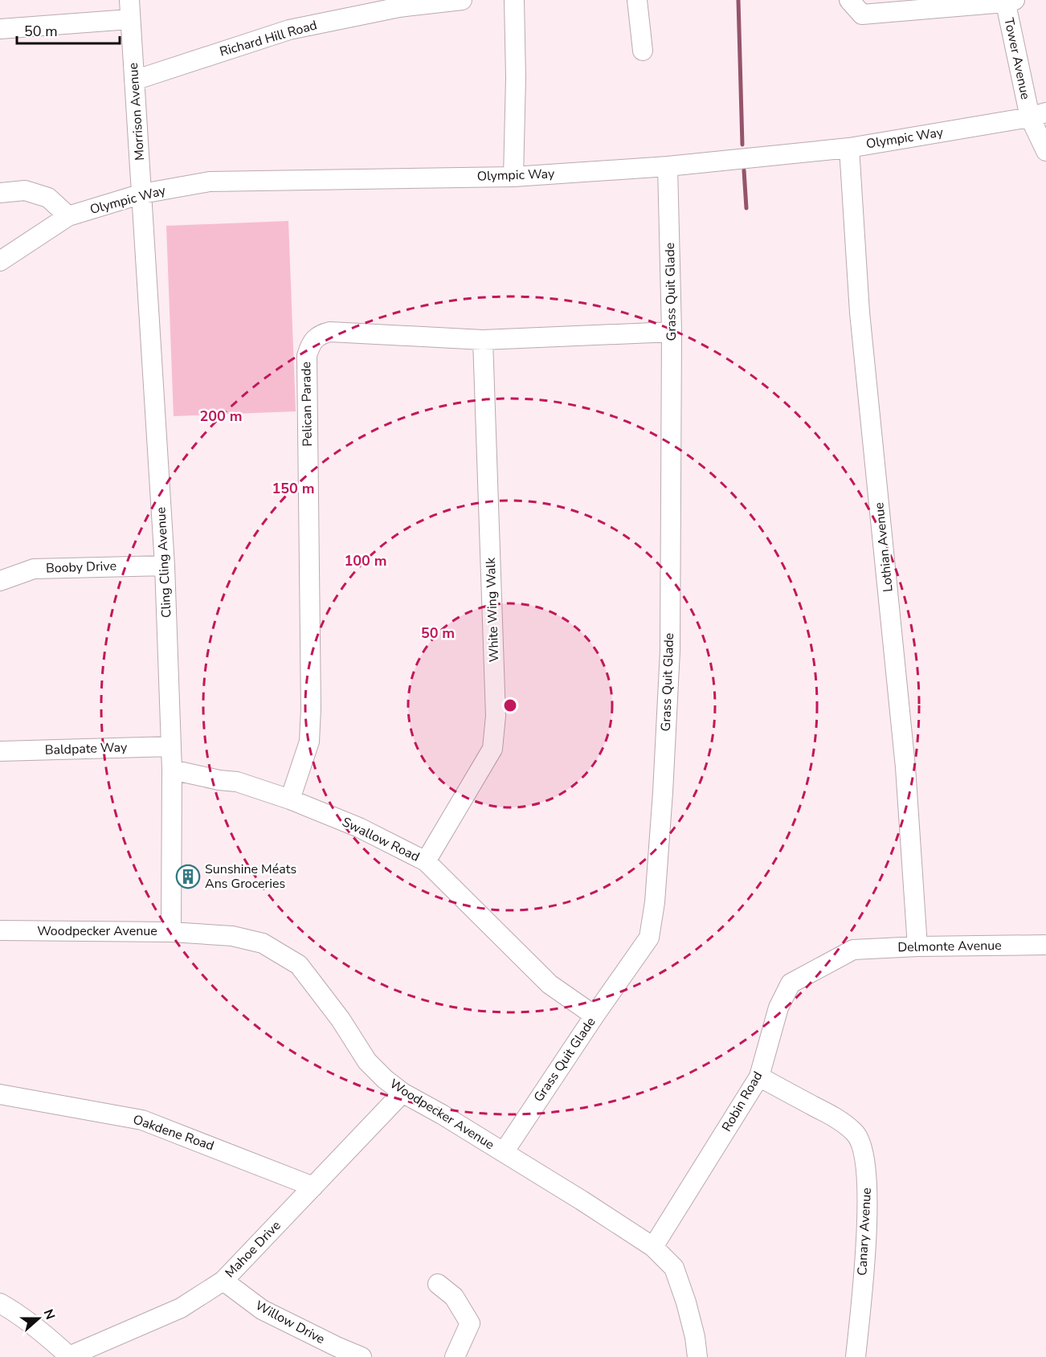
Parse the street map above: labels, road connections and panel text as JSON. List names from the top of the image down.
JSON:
{
  "streets": {
    "street": [
      "Richard Hill Road",
      "Tower Avenue",
      "Morrison Avenue",
      "Olympic Way",
      "Grass Quit Glade",
      "Pelican Parade",
      "Lothian Avenue",
      "Cling Cling Avenue",
      "Booby Drive",
      "White Wing Walk",
      "Baldpate Way",
      "Swallow Road",
      "Woodpecker Avenue",
      "Delmonte Avenue",
      "Robin Road",
      "Oakdene Road",
      "Canary Avenue",
      "Mahoe Drive",
      "Willow Drive"
    ]
  },
  "crossings": [
    ["Richard Hill Road", "Morrison Avenue"],
    ["Tower Avenue", "Olympic Way"],
    ["Morrison Avenue", "Olympic Way"],
    ["Morrison Avenue", "Cling Cling Avenue"],
    ["Olympic Way", "Grass Quit Glade"],
    ["Olympic Way", "Lothian Avenue"],
    ["Olympic Way", "Cling Cling Avenue"],
    ["Grass Quit Glade", "Pelican Parade"],
    ["Grass Quit Glade", "Swallow Road"],
    ["Grass Quit Glade", "Woodpecker Avenue"],
    ["Pelican Parade", "White Wing Walk"],
    ["Pelican Parade", "Swallow Road"],
    ["Lothian Avenue", "Delmonte Avenue"],
    ["Cling Cling Avenue", "Booby Drive"],
    ["Cling Cling Avenue", "Baldpate Way"],
    ["Cling Cling Avenue", "Swallow Road"],
    ["Cling Cling Avenue", "Woodpecker Avenue"],
    ["White Wing Walk", "Swallow Road"],
    ["Woodpecker Avenue", "Robin Road"],
    ["Woodpecker Avenue", "Mahoe Drive"],
    ["Delmonte Avenue", "Robin Road"],
    ["Robin Road", "Canary Avenue"],
    ["Oakdene Road", "Mahoe Drive"],
    ["Mahoe Drive", "Willow Drive"]
  ],
  "places": {
    "building": ["Sunshine Méats Ans Groceries"]
  },
  "scale_bar": "50 m",
  "north": "right",
  "rings": [
    "200 m",
    "150 m",
    "100 m",
    "50 m"
  ]
}
